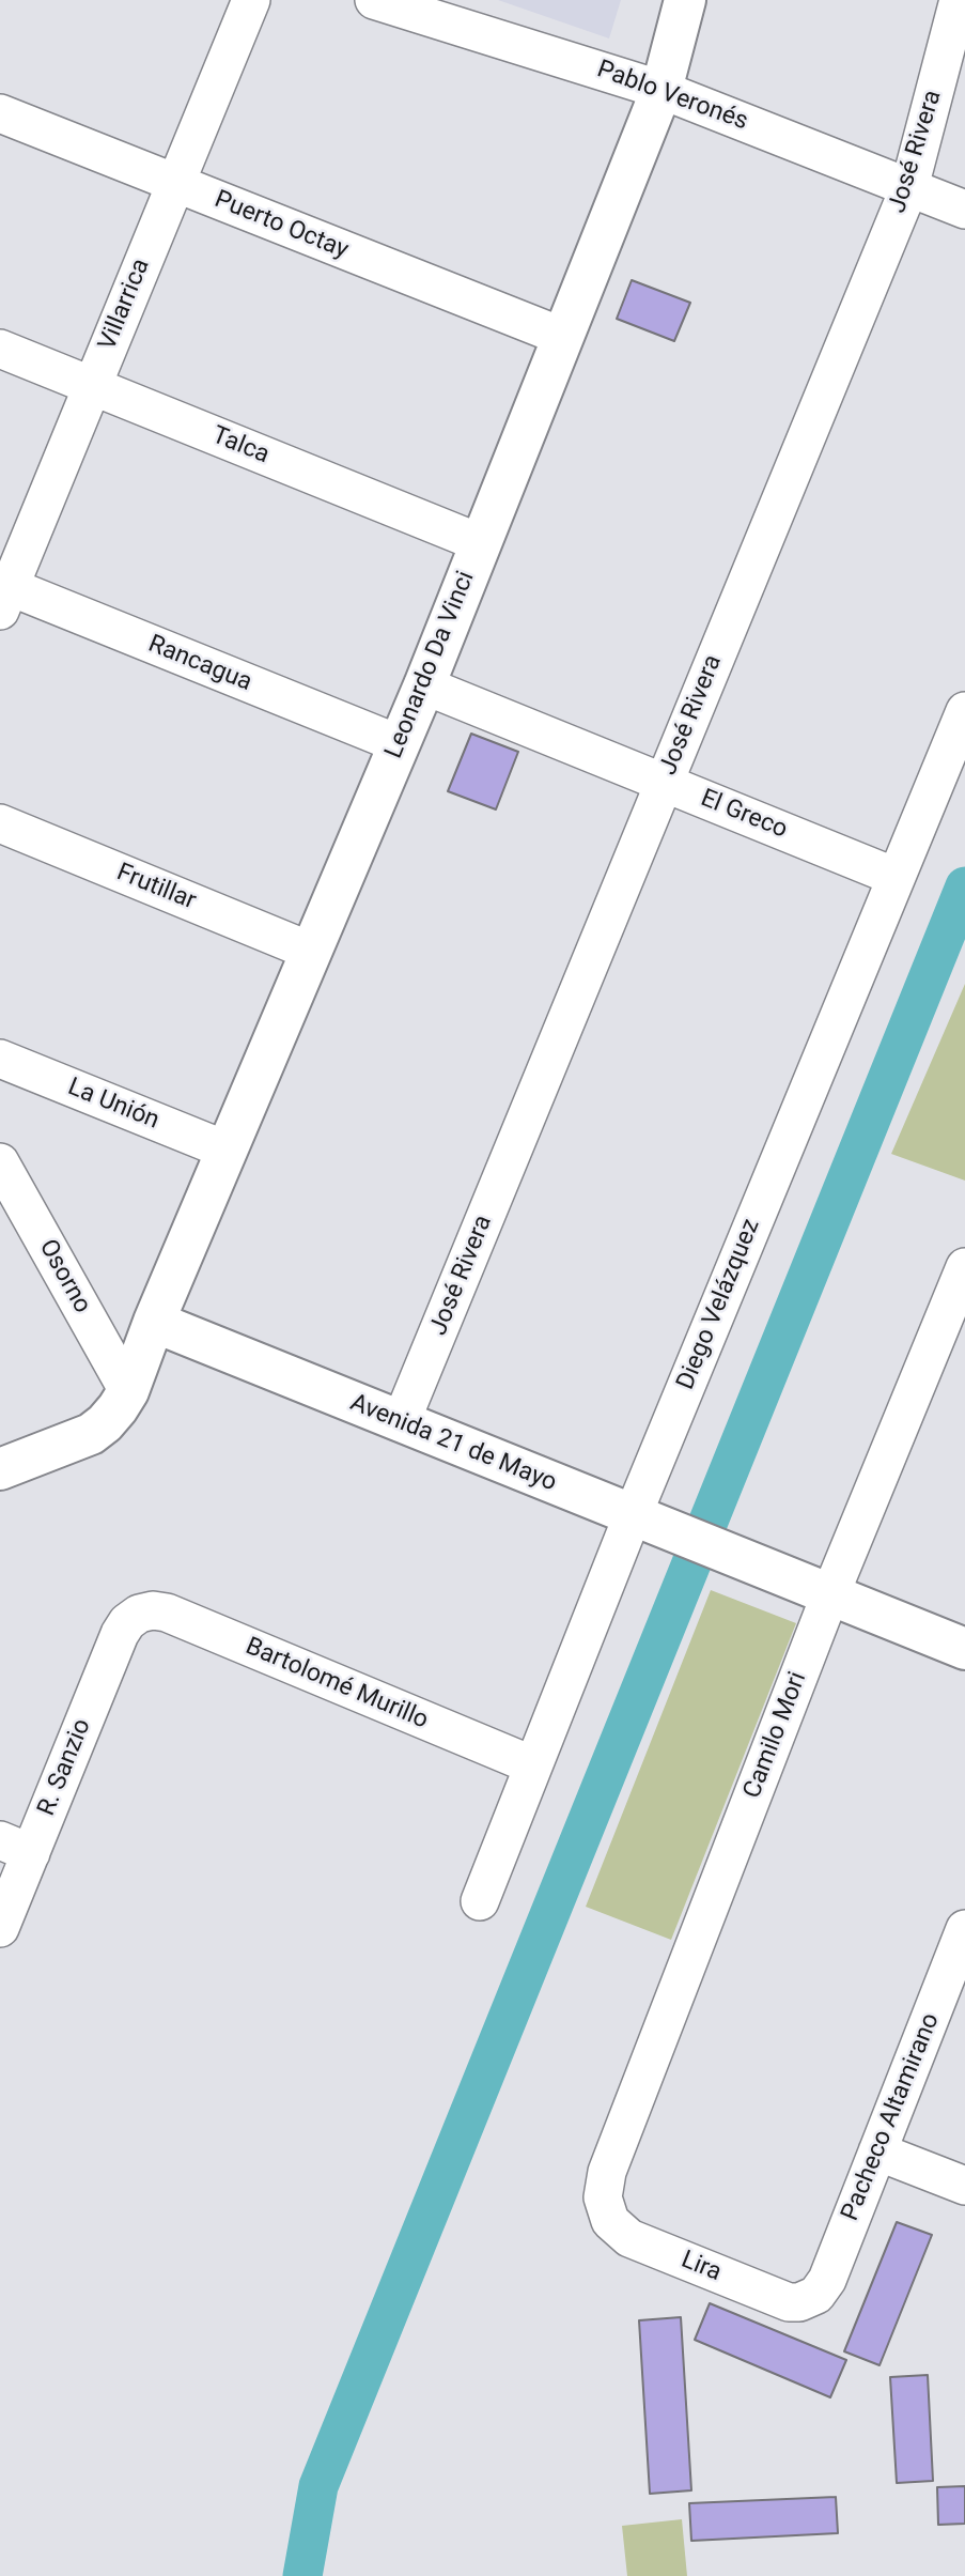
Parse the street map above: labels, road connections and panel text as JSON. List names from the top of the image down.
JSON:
{
  "streets": {
    "street": [
      "Pablo Veronés",
      "José Rivera",
      "Puerto Octay",
      "Villarrica",
      "Talca",
      "Rancagua",
      "Leonardo Da Vinci",
      "El Greco",
      "Frutillar",
      "La Unión",
      "Osorno",
      "Diego Velázquez",
      "Avenida 21 de Mayo",
      "Bartolomé Murillo",
      "Camilo Mori",
      "R. Sanzio",
      "Pacheco Altamirano",
      "Lira"
    ]
  },
  "crossings": [
    ["Pablo Veronés", "José Rivera"],
    ["Pablo Veronés", "Leonardo Da Vinci"],
    ["José Rivera", "El Greco"],
    ["José Rivera", "Avenida 21 de Mayo"],
    ["Puerto Octay", "Villarrica"],
    ["Puerto Octay", "Leonardo Da Vinci"],
    ["Villarrica", "Talca"],
    ["Villarrica", "Rancagua"],
    ["Talca", "Leonardo Da Vinci"],
    ["Rancagua", "Leonardo Da Vinci"],
    ["Leonardo Da Vinci", "El Greco"],
    ["Leonardo Da Vinci", "Frutillar"],
    ["Leonardo Da Vinci", "La Unión"],
    ["Leonardo Da Vinci", "Avenida 21 de Mayo"],
    ["El Greco", "Diego Velázquez"],
    ["Diego Velázquez", "Avenida 21 de Mayo"],
    ["Diego Velázquez", "Bartolomé Murillo"],
    ["Avenida 21 de Mayo", "Camilo Mori"],
    ["Bartolomé Murillo", "R. Sanzio"],
    ["Camilo Mori", "Lira"],
    ["Pacheco Altamirano", "Lira"]
  ]
}
